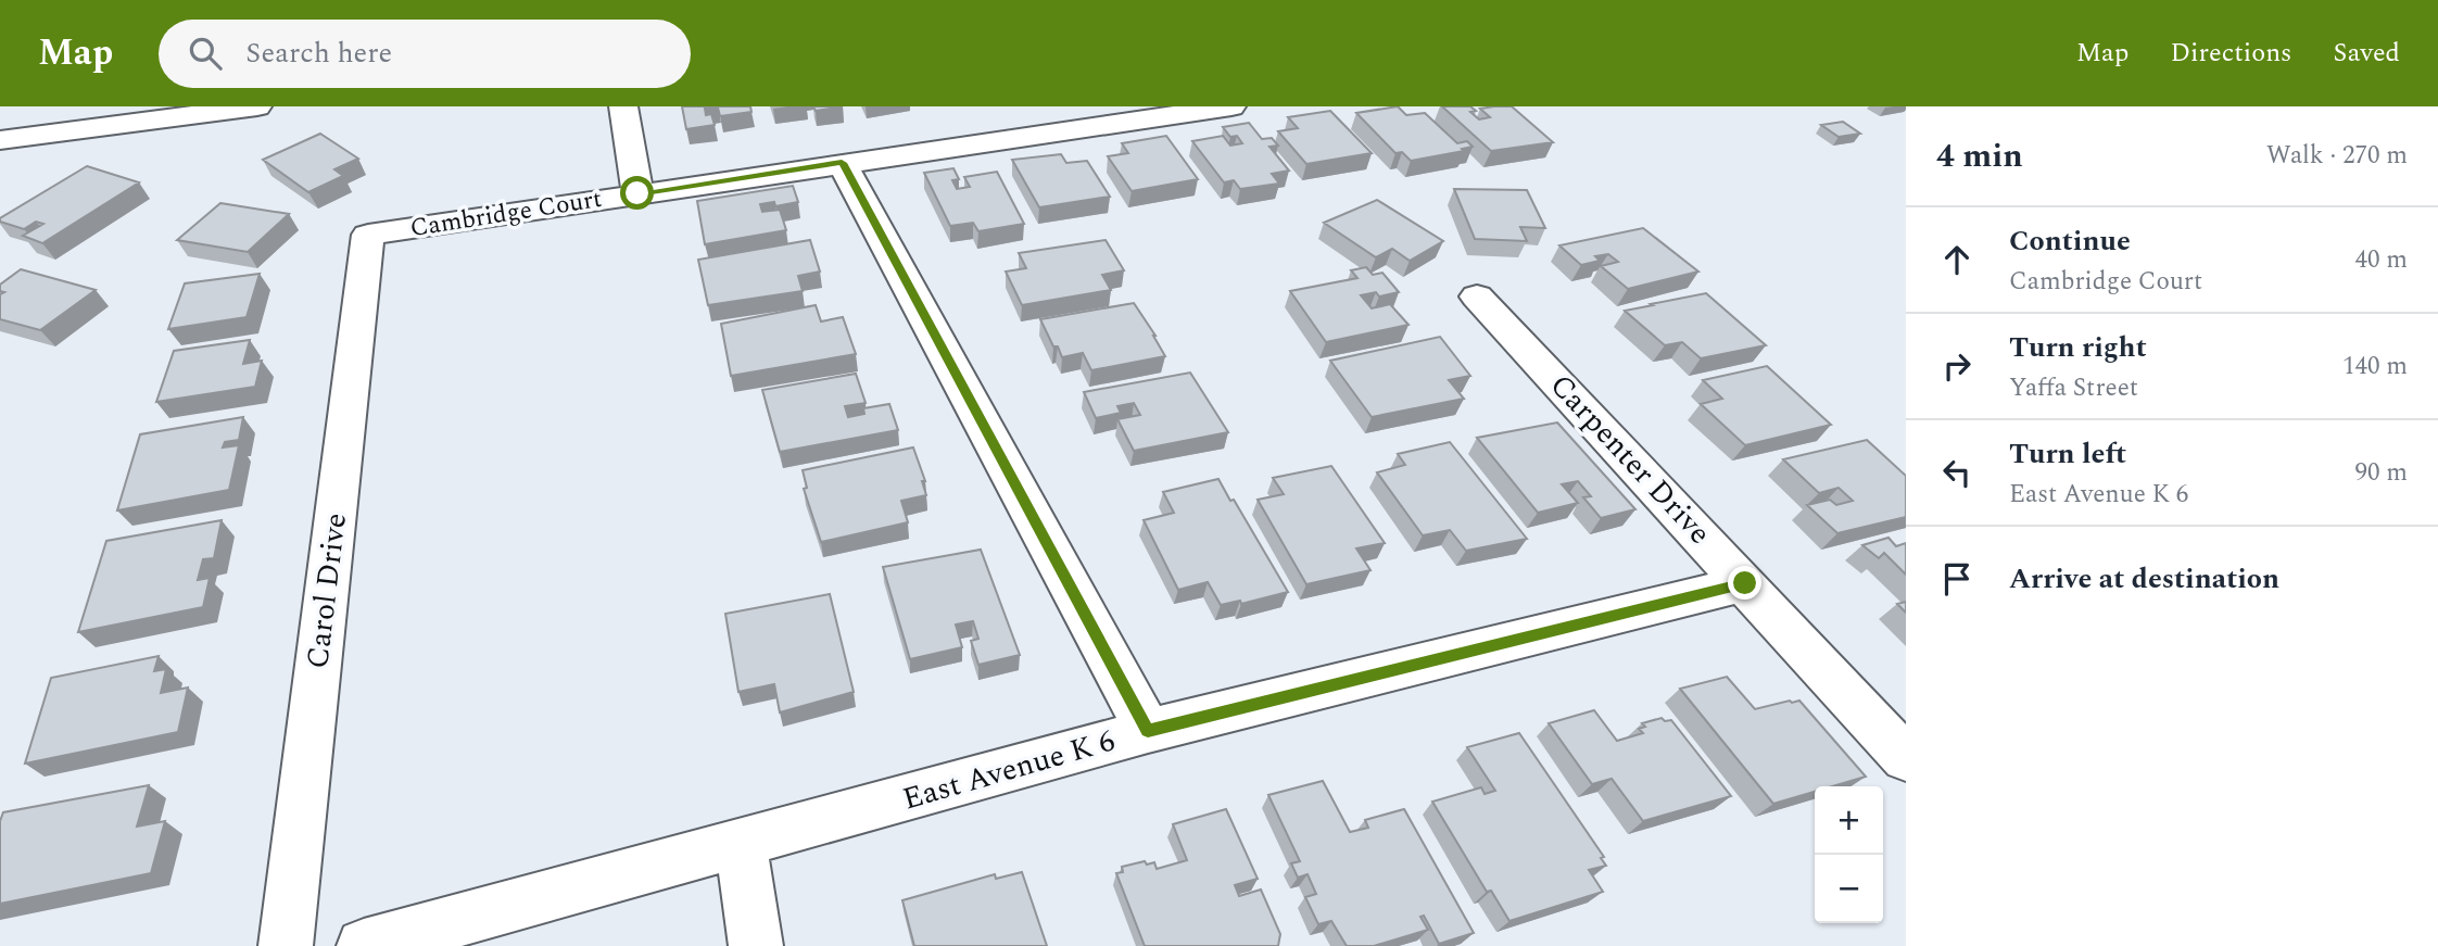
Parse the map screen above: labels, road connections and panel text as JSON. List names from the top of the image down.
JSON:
{
  "streets": {
    "street": [
      "Cambridge Court",
      "Carpenter Drive",
      "Carol Drive",
      "East Avenue K 6"
    ]
  },
  "crossings": [
    ["Cambridge Court", "Carol Drive"],
    ["Carpenter Drive", "East Avenue K 6"]
  ],
  "page": {
    "header": "Map",
    "search": "Search here",
    "nav": ["Map", "Directions", "Saved"],
    "heading": ["4 min", "Walk · 270 m"],
    "list": [
      ["Continue", "Cambridge Court", "40 m"],
      ["Turn right", "Yaffa Street", "140 m"],
      ["Turn left", "East Avenue K 6", "90 m"],
      "Arrive at destination"
    ],
    "map_buttons": ["+", "−"]
  }
}
